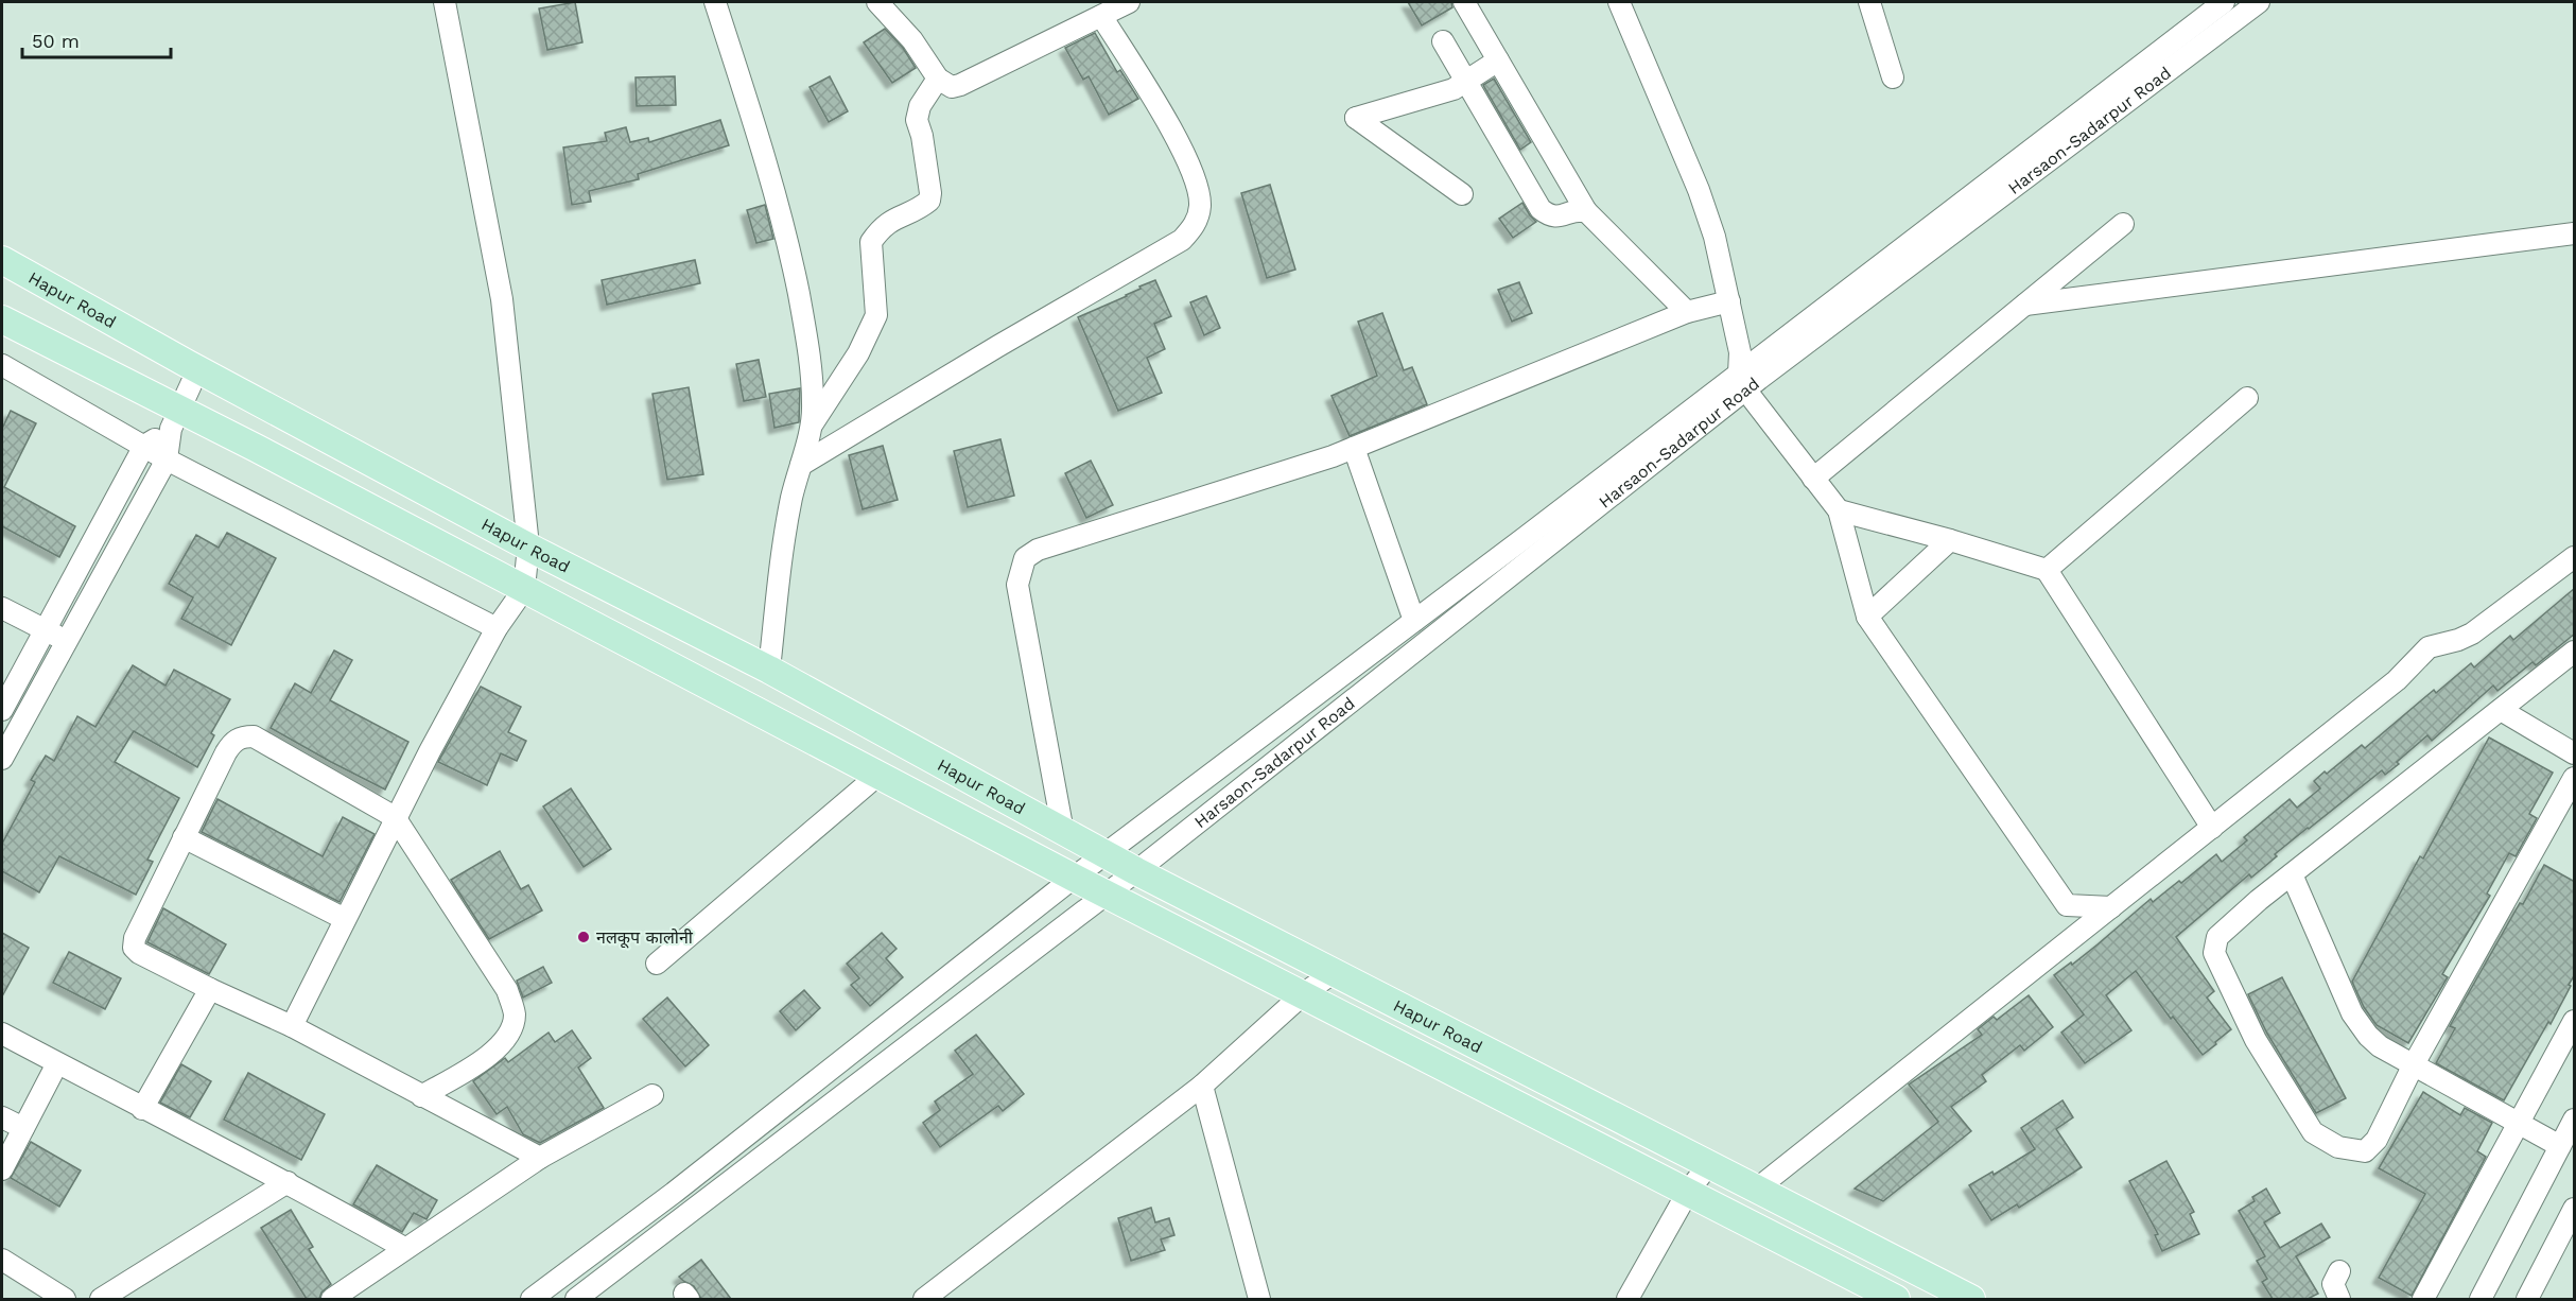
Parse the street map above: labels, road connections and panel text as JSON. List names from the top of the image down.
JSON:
{
  "streets": {
    "main road": ["Hapur Road"],
    "street": ["Harsaon-Sadarpur Road"]
  },
  "crossings": [
    ["Harsaon-Sadarpur Road", "Hapur Road"]
  ],
  "places": ["नलकूप कालोनी"],
  "scale_bar": "50 m"
}
